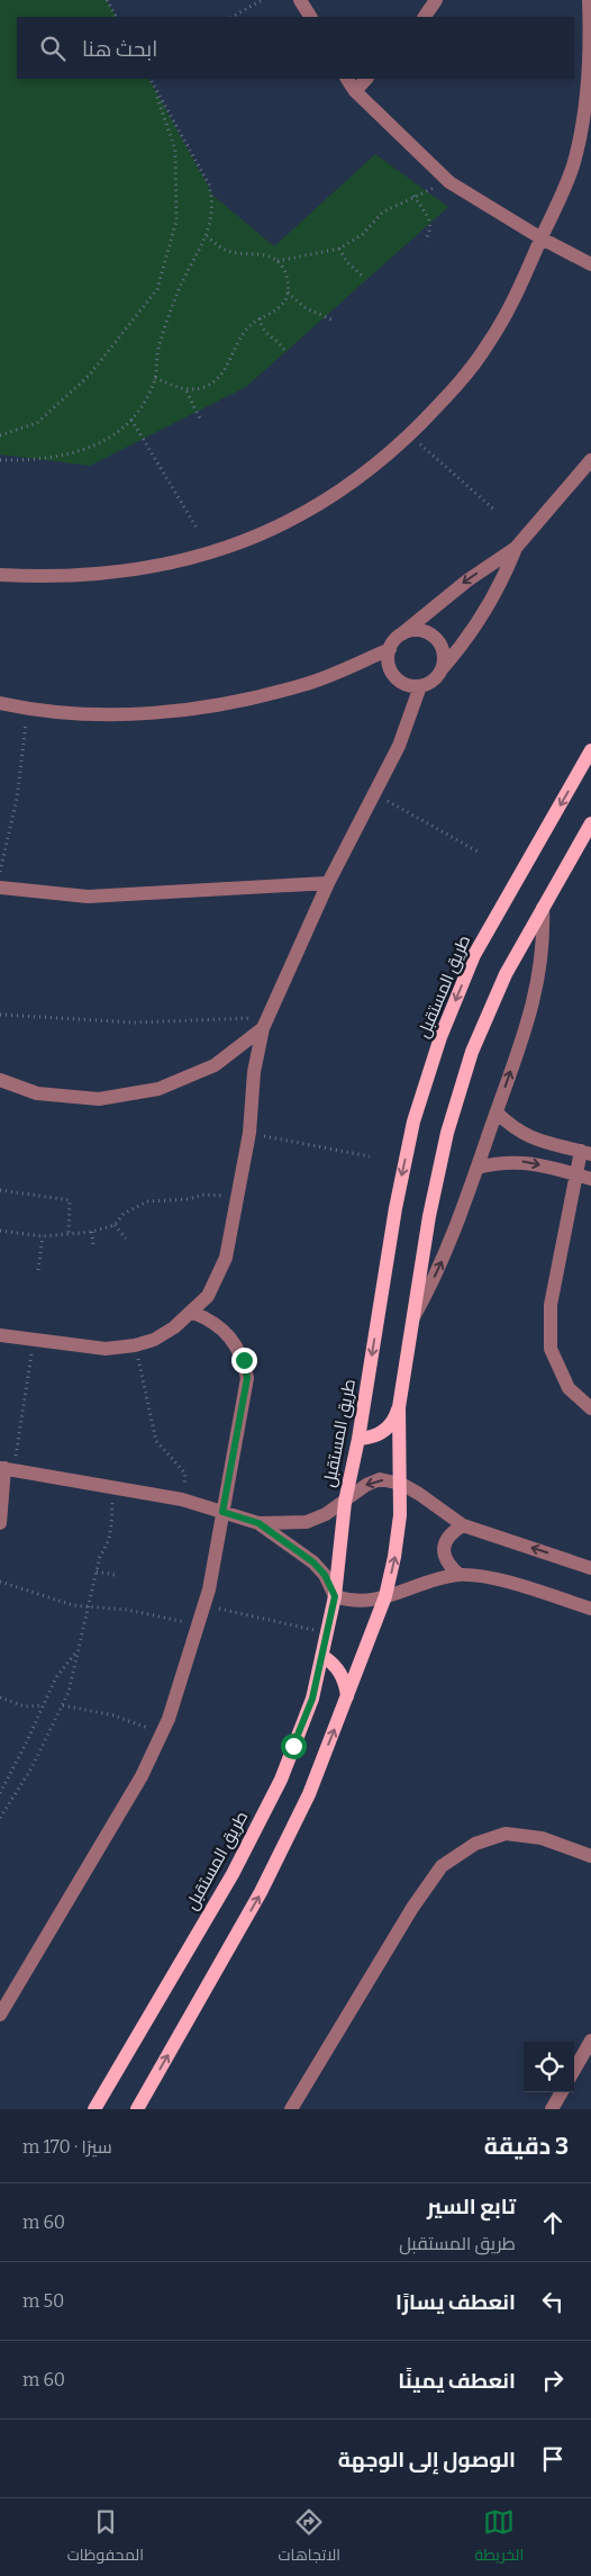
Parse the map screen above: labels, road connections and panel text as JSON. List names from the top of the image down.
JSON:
{
  "streets": {
    "main road": ["طريق المستقبل"]
  },
  "page": {
    "search": "ابحث هنا",
    "heading": ["3 دقيقة", "سيرًا · 170 m"],
    "list": [
      ["تابع السير", "طريق المستقبل", "60 m"],
      ["انعطف يسارًا", "50 m"],
      ["انعطف يمينًا", "60 m"],
      "الوصول إلى الوجهة"
    ],
    "nav": ["الخريطة", "الاتجاهات", "المحفوظات"]
  }
}
